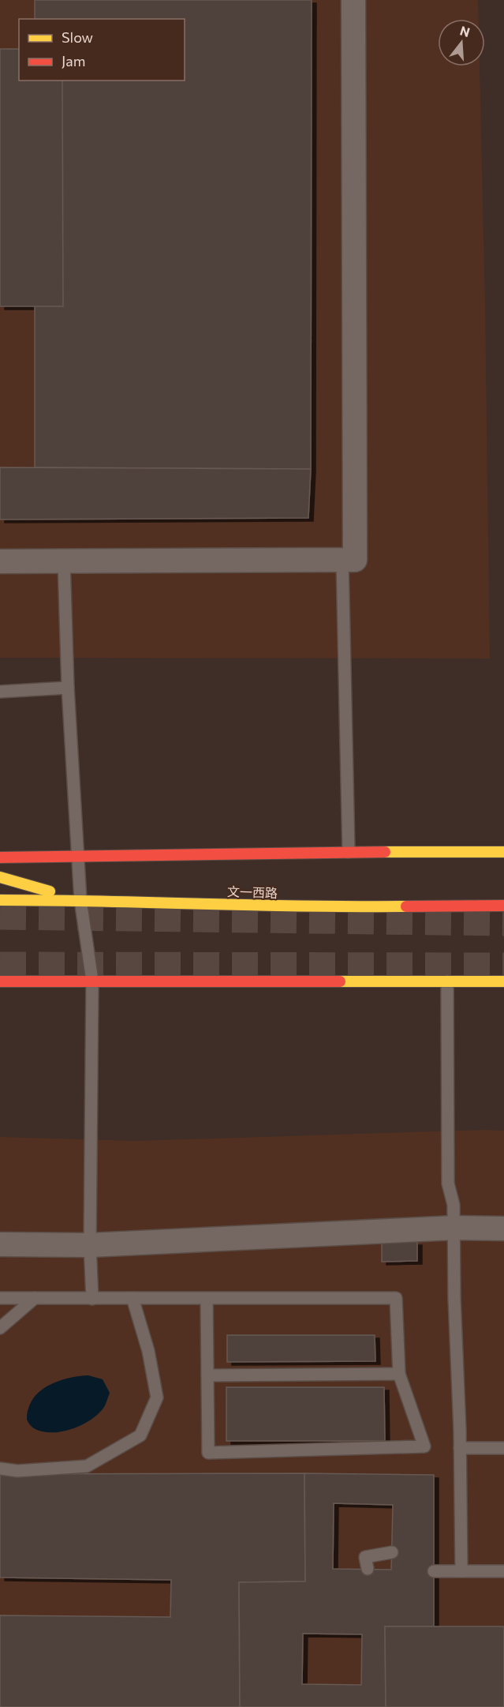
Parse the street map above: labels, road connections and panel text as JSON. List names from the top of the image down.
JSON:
{
  "streets": {
    "main road": ["文一西路"]
  },
  "legend": ["Slow", "Jam"],
  "north": "top"
}
